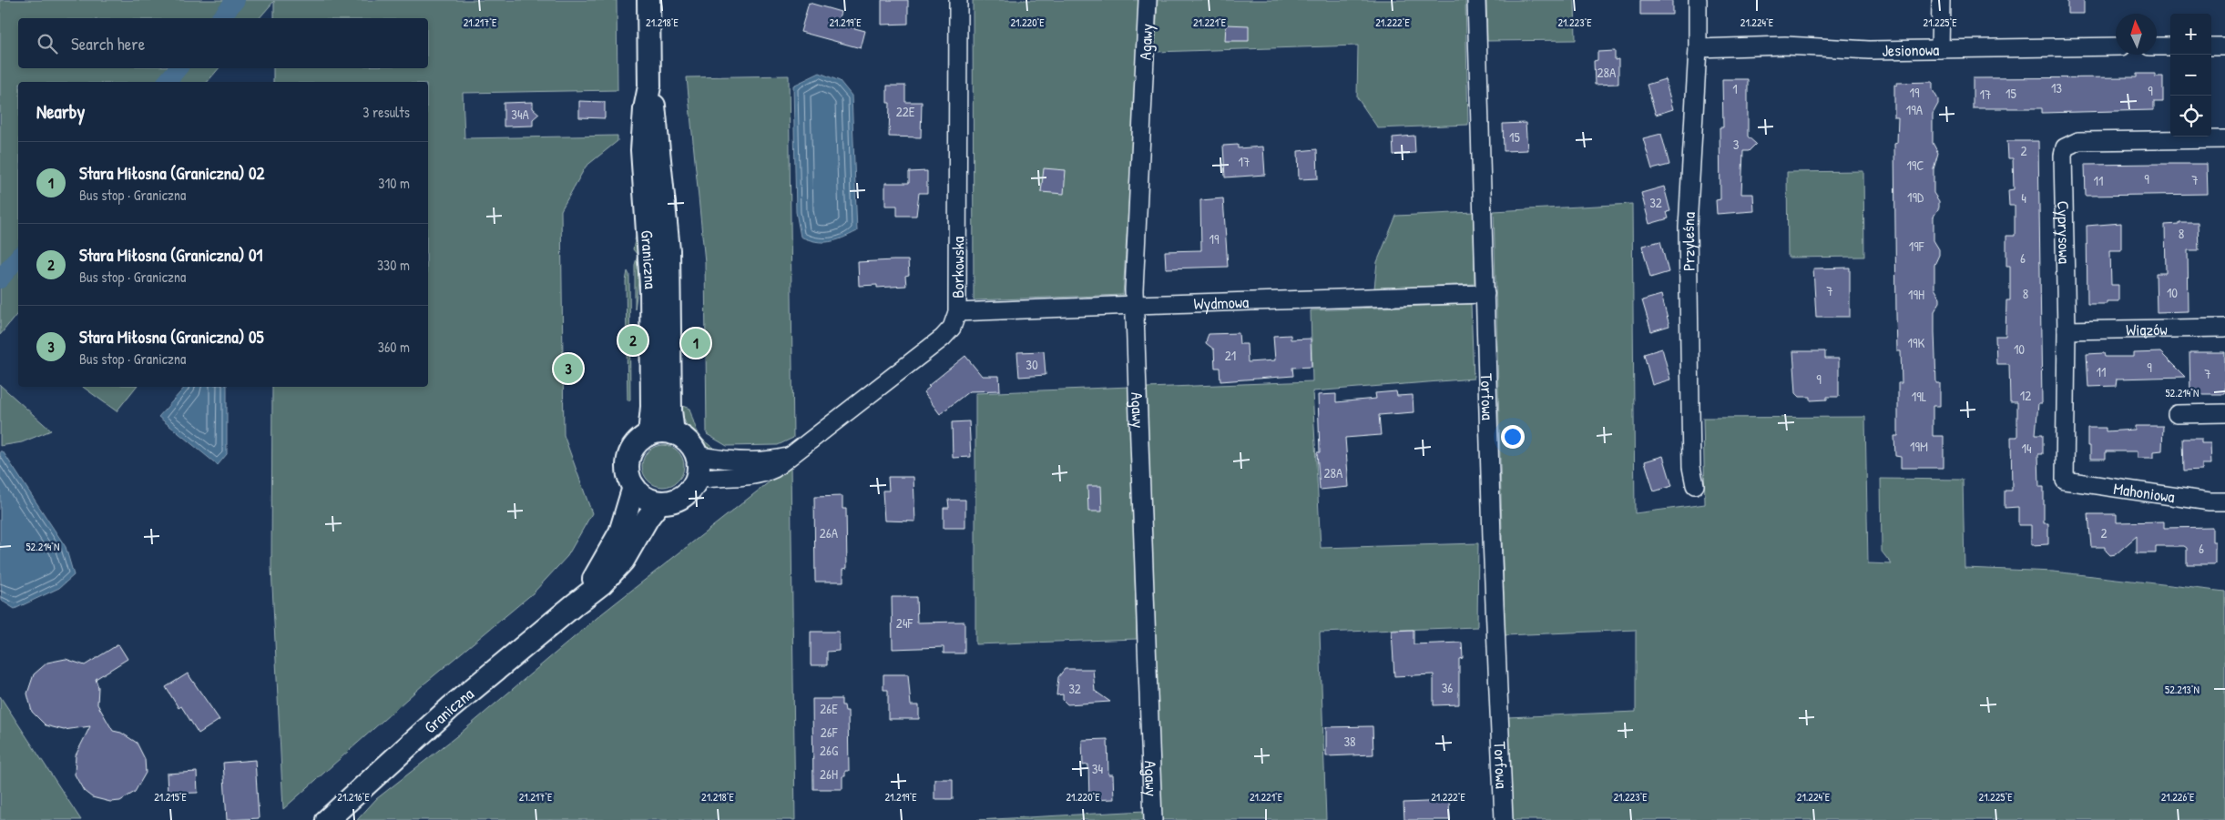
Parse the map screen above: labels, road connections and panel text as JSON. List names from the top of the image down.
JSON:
{
  "streets": {
    "street": [
      "Agawy",
      "Jesionowa",
      "Cyprysowa",
      "Przyleśna",
      "Graniczna",
      "Borkowska",
      "Wydmowa",
      "Wiązów",
      "Torfowa",
      "Mahoniowa"
    ]
  },
  "crossings": [
    ["Agawy", "Wydmowa"],
    ["Jesionowa", "Przyleśna"],
    ["Cyprysowa", "Wiązów"],
    ["Cyprysowa", "Mahoniowa"],
    ["Graniczna", "Borkowska"],
    ["Borkowska", "Wydmowa"],
    ["Wydmowa", "Torfowa"]
  ],
  "house_numbers": [
    "28A",
    "13",
    "1",
    "9",
    "19",
    "15",
    "17",
    "19A",
    "22E",
    "34A",
    "15",
    "3",
    "2",
    "17",
    "19C",
    "9",
    "7",
    "11",
    "19D",
    "4",
    "32",
    "8",
    "19",
    "19F",
    "6",
    "7",
    "10",
    "8",
    "19H",
    "19K",
    "10",
    "21",
    "30",
    "9",
    "11",
    "7",
    "9",
    "12",
    "19L",
    "19M",
    "14",
    "28A",
    "26A",
    "2",
    "6",
    "24F",
    "36",
    "32",
    "26E",
    "26F",
    "38",
    "26G",
    "34",
    "26H"
  ],
  "north": "top",
  "page": {
    "map_buttons": ["+", "−"],
    "search": "Search here",
    "heading": ["Nearby", "3 results"],
    "list": [
      {
        "mark": "1",
        "name": "Stara Miłosna (Graniczna) 02",
        "note": "Bus stop · Graniczna",
        "value": "310 m"
      },
      {
        "mark": "2",
        "name": "Stara Miłosna (Graniczna) 01",
        "note": "Bus stop · Graniczna",
        "value": "330 m"
      },
      {
        "mark": "3",
        "name": "Stara Miłosna (Graniczna) 05",
        "note": "Bus stop · Graniczna",
        "value": "360 m"
      }
    ],
    "pins": ["2", "1", "3"]
  },
  "coordinates": [
    "21.217°E",
    "21.218°E",
    "21.219°E",
    "21.220°E",
    "21.221°E",
    "21.222°E",
    "21.223°E",
    "21.224°E",
    "21.225°E",
    "52.214°N",
    "52.213°N",
    "21.215°E",
    "21.216°E",
    "21.226°E"
  ]
}
